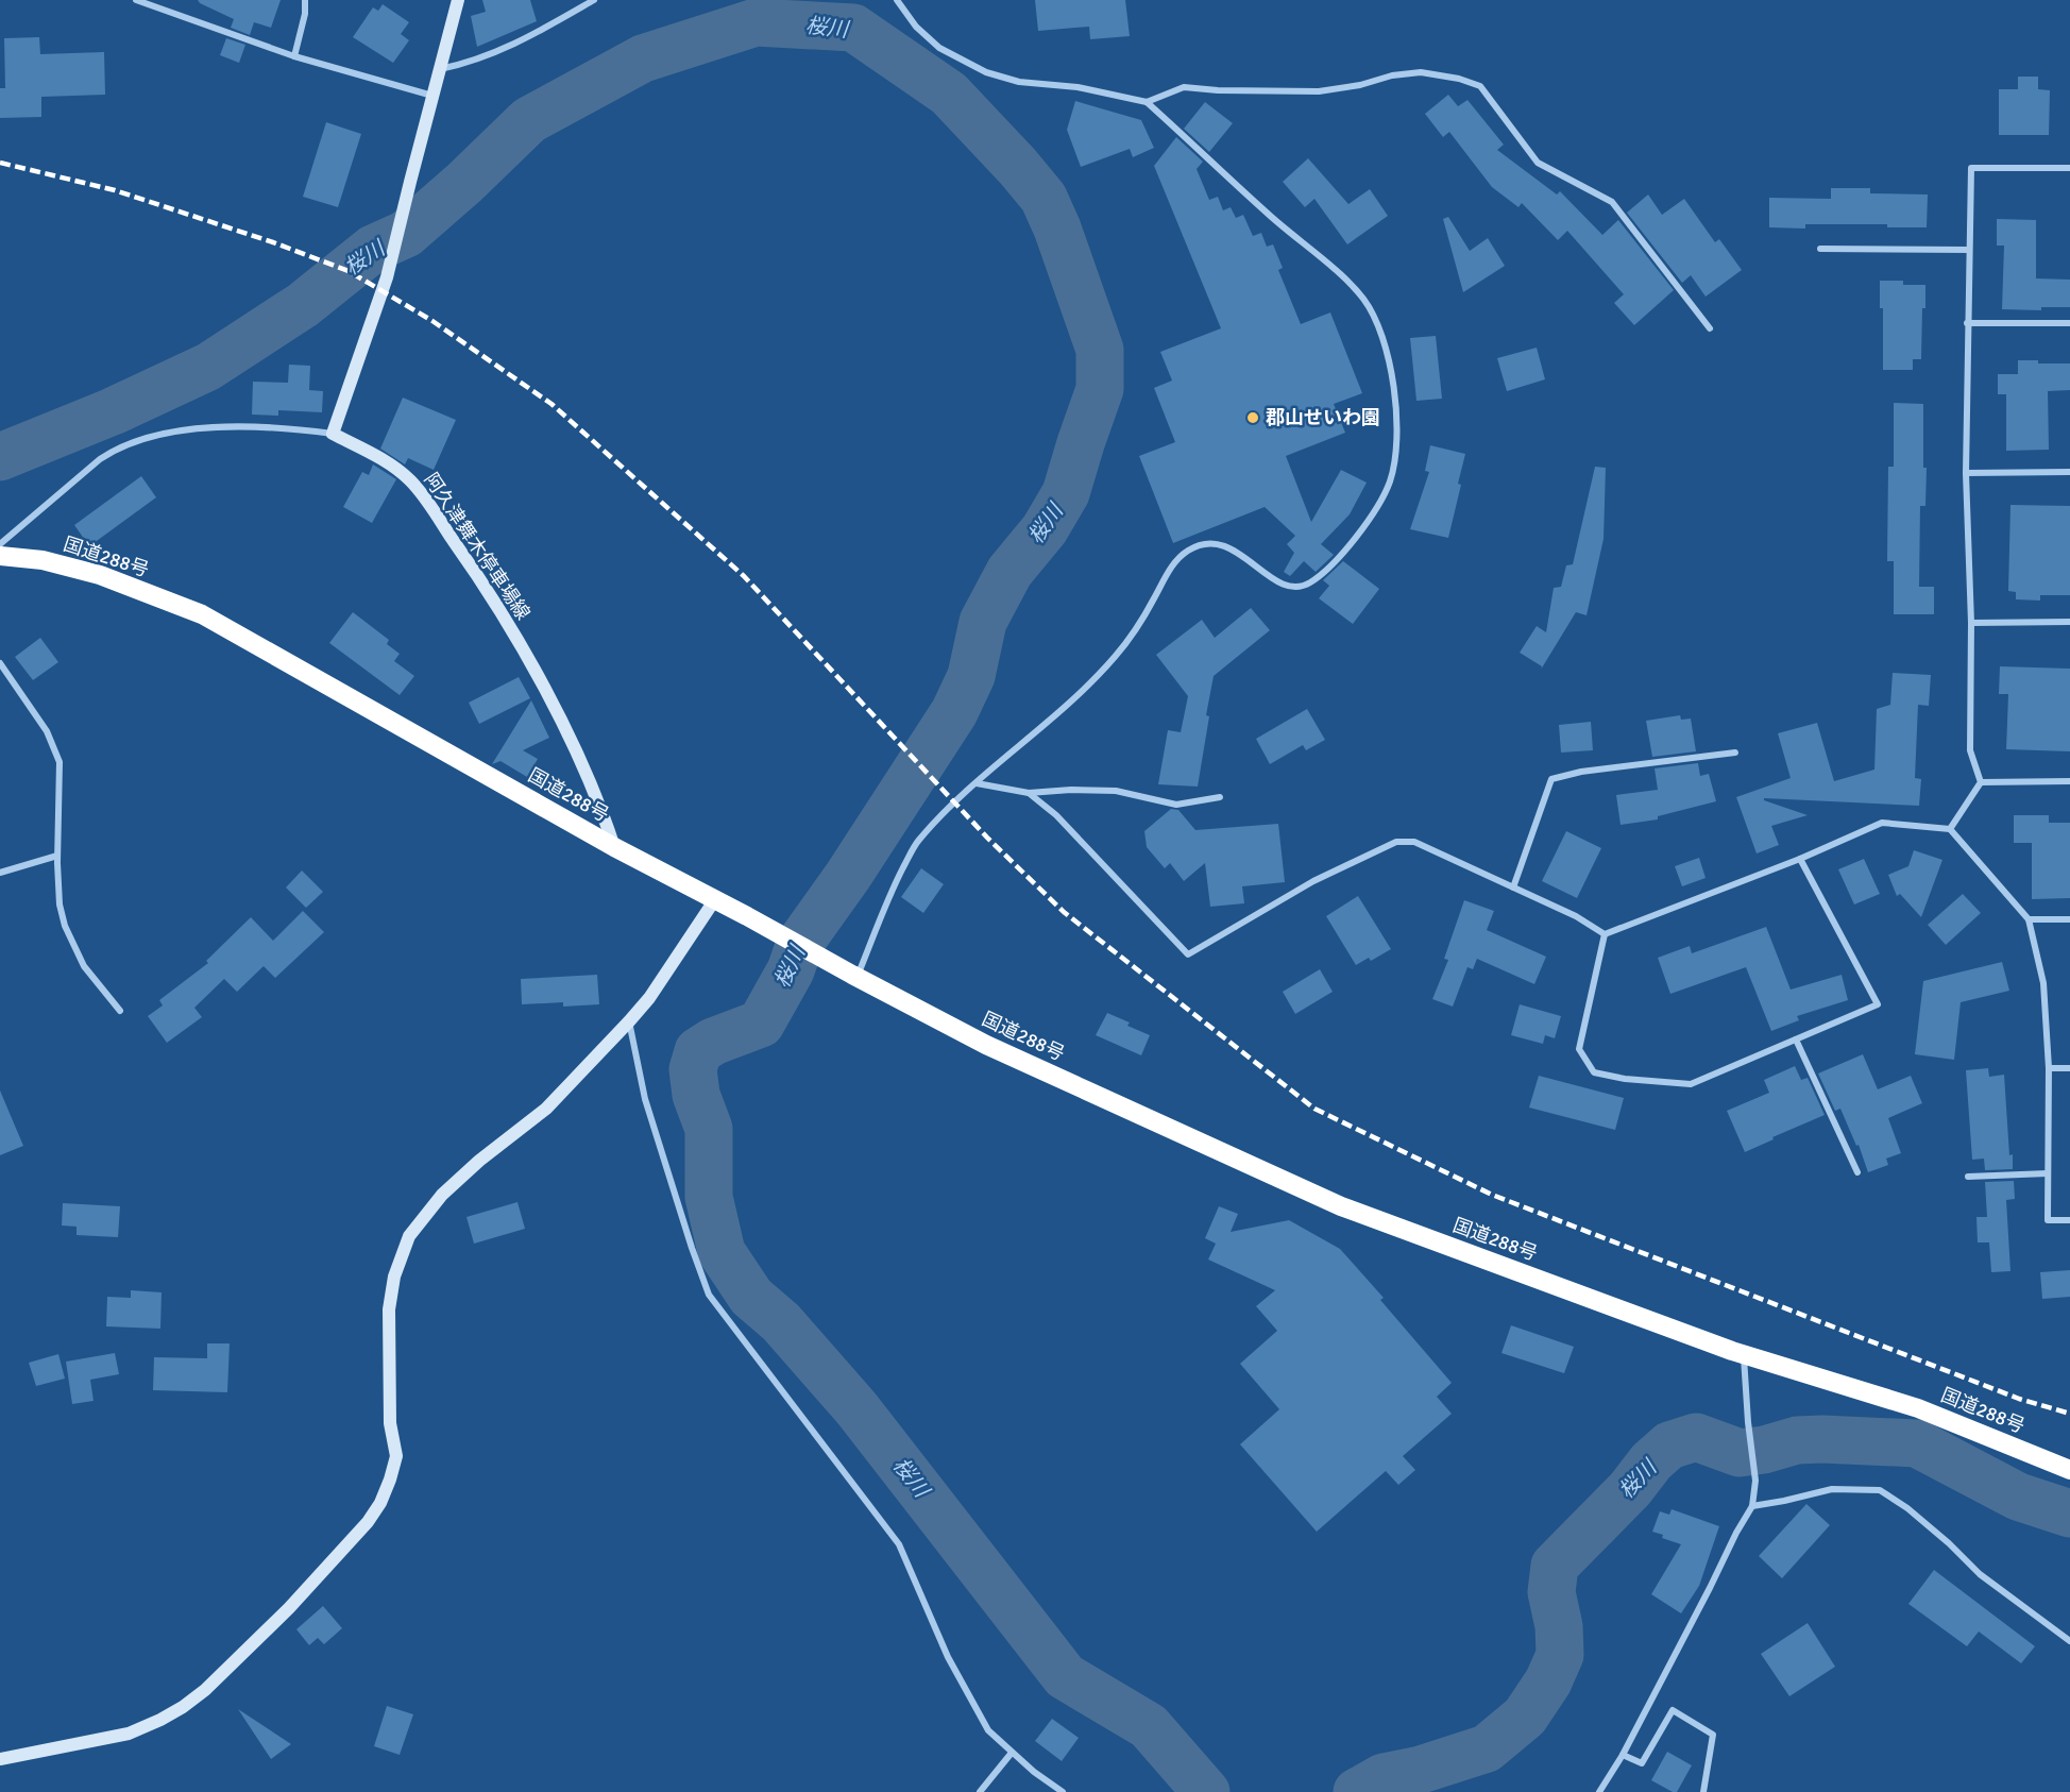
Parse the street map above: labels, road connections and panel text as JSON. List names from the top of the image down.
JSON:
{
  "streets": {
    "highway": ["国道288号"],
    "street": ["阿久津舞木停車場線"]
  },
  "crossings": [
    ["阿久津舞木停車場線", "国道288号"]
  ],
  "water": ["桜川"],
  "places": ["郡山せいわ園"]
}
